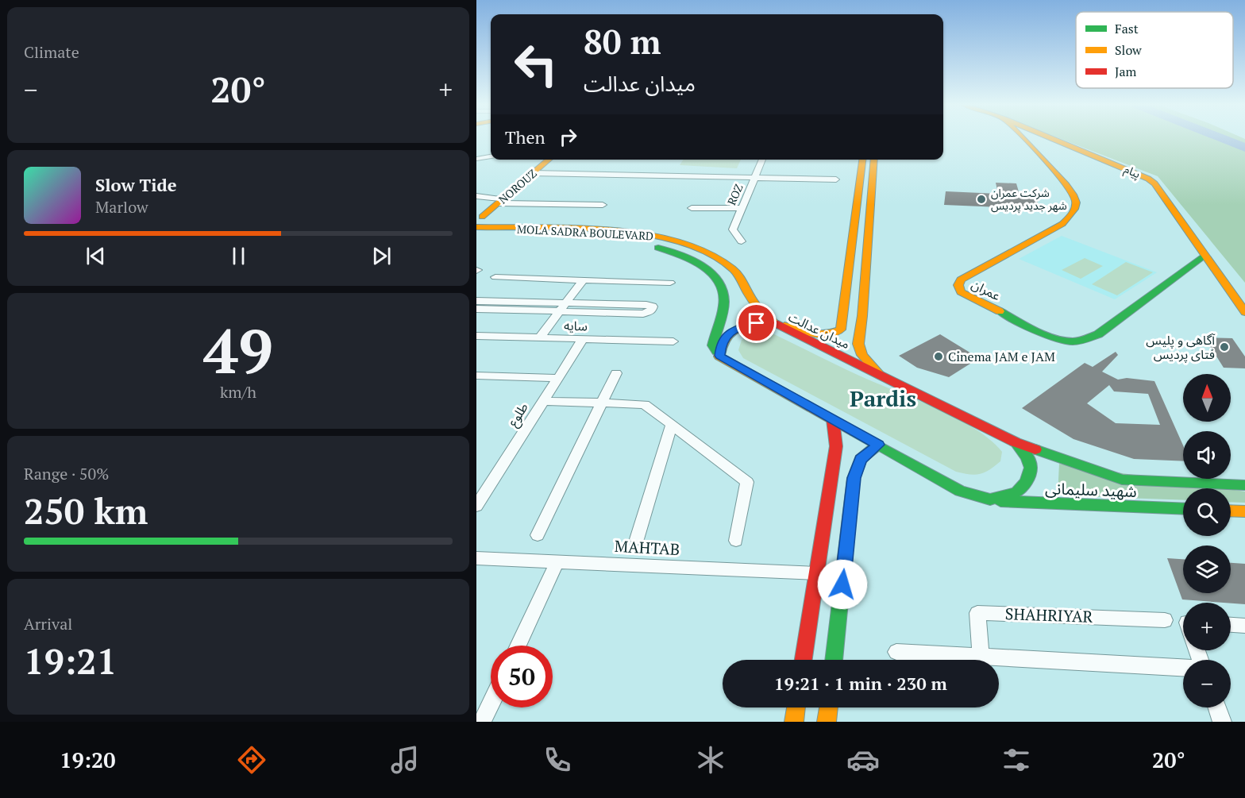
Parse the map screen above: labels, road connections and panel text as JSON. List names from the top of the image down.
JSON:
{
  "streets": {
    "main road": [
      "پیام",
      "NOROUZ",
      "MOLA SADRA BOULEVARD",
      "عمران",
      "میدان عدالت",
      "شهید سلیمانی"
    ],
    "street": [
      "ROZ",
      "سایه",
      "طلوع",
      "MAHTAB",
      "SHAHRIYAR"
    ]
  },
  "crossings": [
    ["پیام", "عمران"],
    ["MOLA SADRA BOULEVARD", "میدان عدالت"],
    ["سایه", "طلوع"]
  ],
  "districts": ["Pardis"],
  "places": ["شرکت عمران شهر جدید پردیس", "آگاهی و پلیس فتای پردیس", "Cinema JAM e JAM"],
  "legend": ["Fast", "Slow", "Jam"],
  "north": "top",
  "page": {
    "tile": [
      "Climate",
      ["49", "km/h"],
      ["Range · 50%", "250 km"],
      ["Arrival", "19:21"]
    ],
    "turn": ["80 m", "میدان عدالت"],
    "heat": ["−", "20°", "+"],
    "then": "Then",
    "song": ["Slow Tide", "Marlow"],
    "map_buttons": ["+", "−"],
    "limit": "50",
    "trip": "19:21 · 1 min · 230 m",
    "tabs": ["19:20", "20°"]
  }
}
